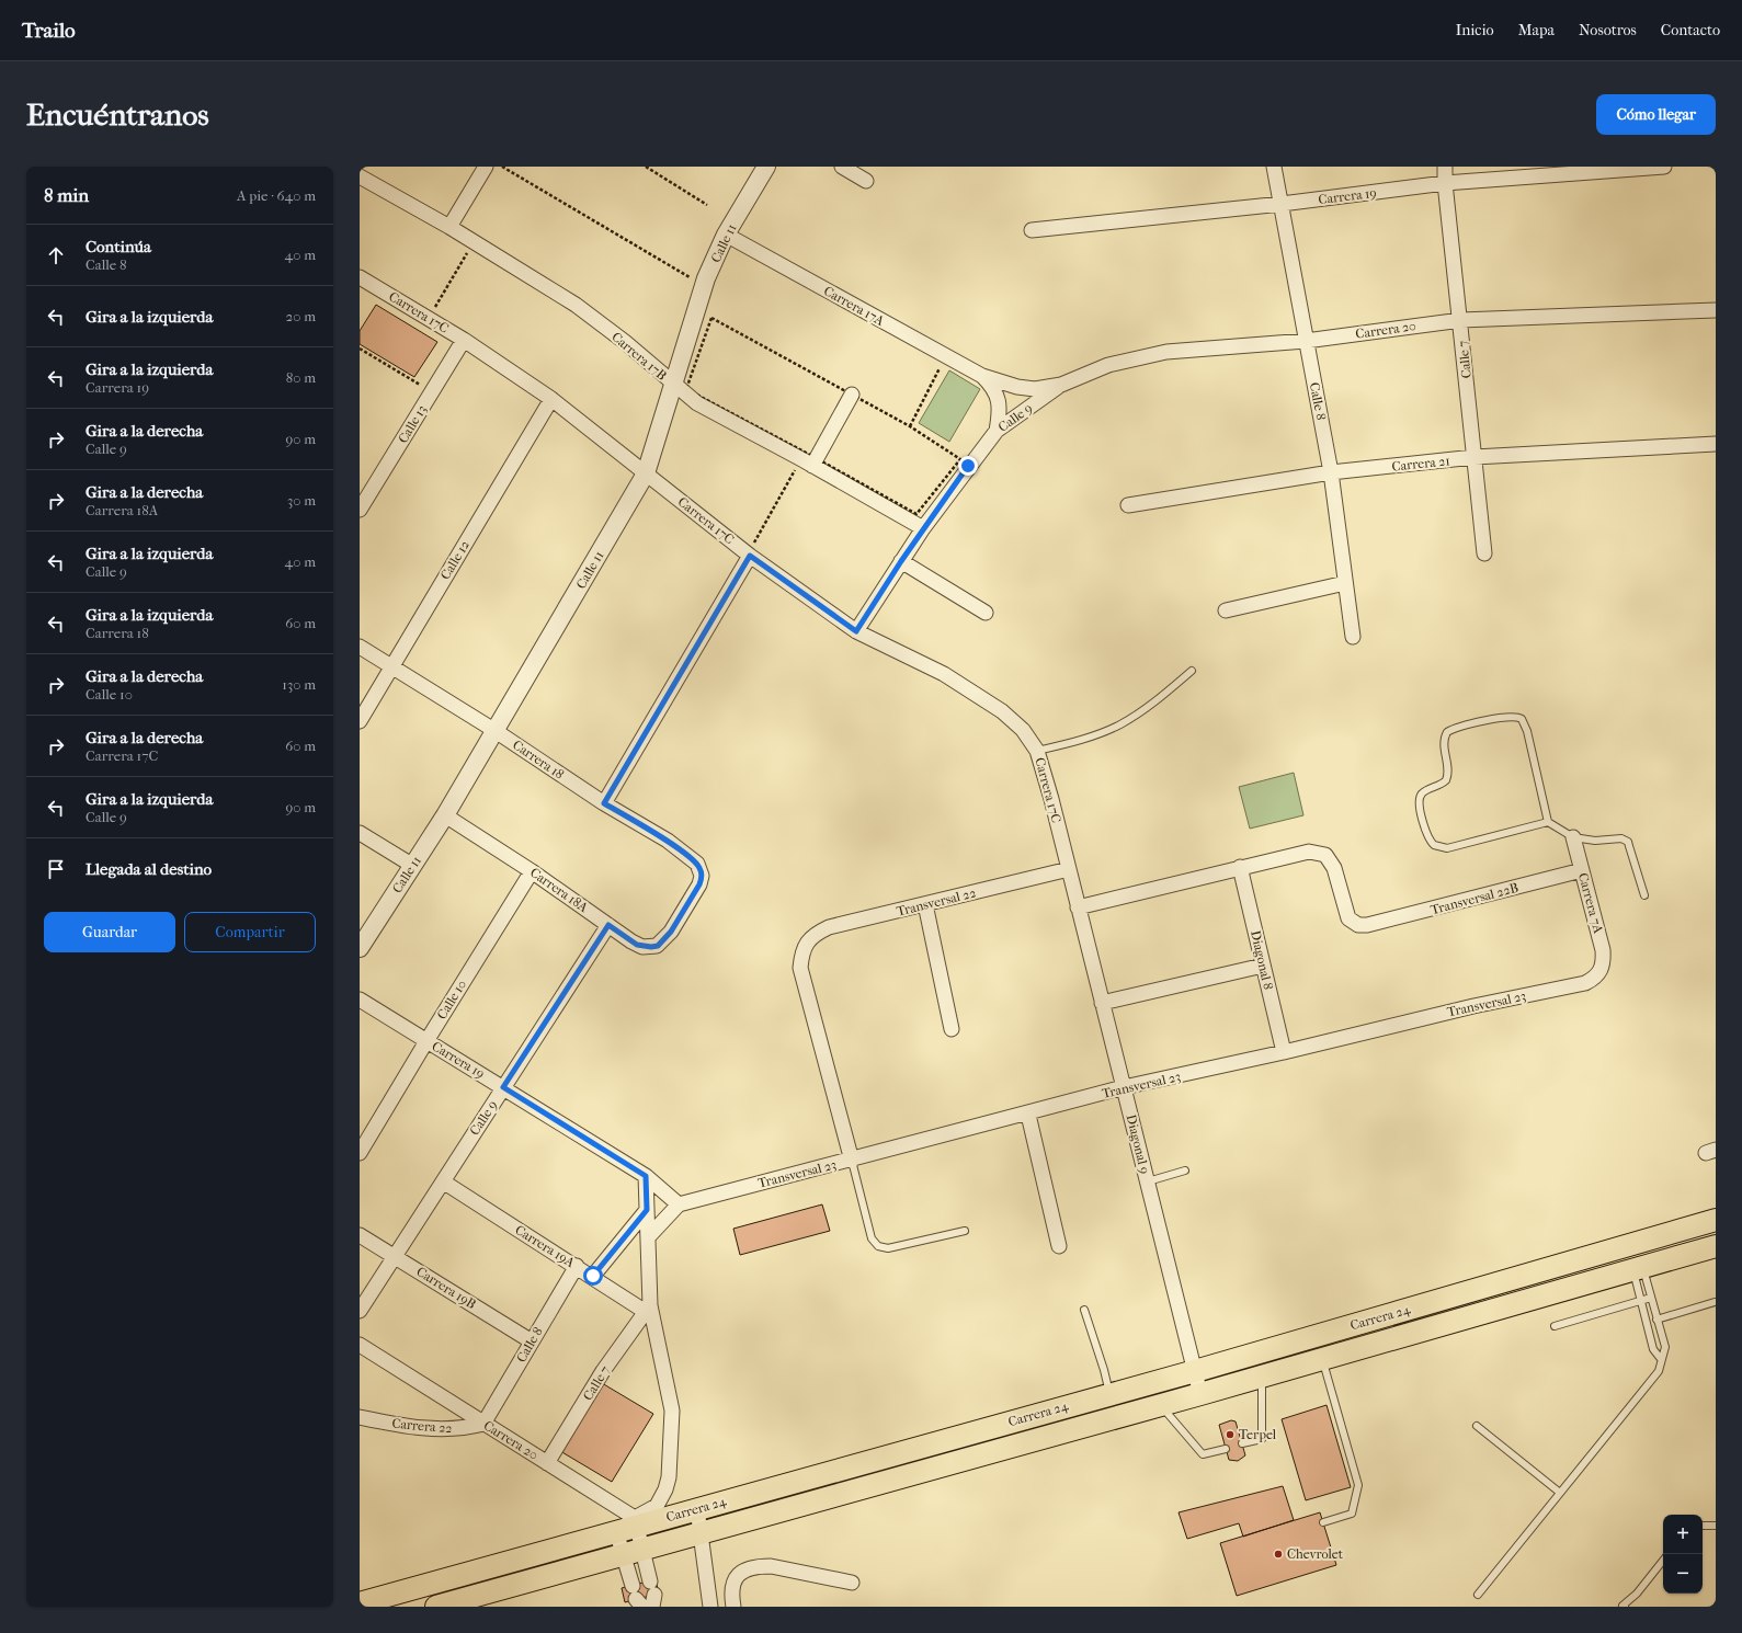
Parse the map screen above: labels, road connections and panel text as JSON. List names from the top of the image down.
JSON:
{
  "streets": {
    "main road": ["Carrera 24"],
    "street": [
      "Carrera 19",
      "Calle 11",
      "Carrera 17A",
      "Carrera 17C",
      "Carrera 20",
      "Carrera 17B",
      "Calle 7",
      "Calle 8",
      "Calle 9",
      "Calle 13",
      "Carrera 21",
      "Calle 12",
      "Carrera 18",
      "Carrera 18A",
      "Transversal 22B",
      "Transversal 22",
      "Carrera 7A",
      "Diagonal 8",
      "Calle 10",
      "Transversal 23",
      "Diagonal 9",
      "Carrera 19A",
      "Carrera 19B",
      "Carrera 22"
    ]
  },
  "crossings": [
    ["Carrera 19", "Calle 7"],
    ["Carrera 19", "Calle 8"],
    ["Carrera 19", "Calle 9"],
    ["Carrera 19", "Calle 10"],
    ["Calle 11", "Carrera 17A"],
    ["Calle 11", "Carrera 17C"],
    ["Calle 11", "Carrera 17B"],
    ["Calle 11", "Carrera 18"],
    ["Calle 11", "Carrera 18A"],
    ["Carrera 17A", "Carrera 20"],
    ["Carrera 17A", "Calle 9"],
    ["Carrera 17C", "Calle 9"],
    ["Carrera 17C", "Calle 13"],
    ["Carrera 17C", "Calle 12"],
    ["Carrera 17C", "Transversal 22"],
    ["Carrera 17C", "Diagonal 9"],
    ["Carrera 20", "Calle 7"],
    ["Carrera 20", "Calle 8"],
    ["Carrera 20", "Calle 9"],
    ["Carrera 20", "Carrera 24"],
    ["Carrera 20", "Carrera 22"],
    ["Carrera 17B", "Calle 9"],
    ["Calle 7", "Carrera 21"],
    ["Calle 7", "Carrera 19A"],
    ["Calle 8", "Carrera 21"],
    ["Calle 8", "Carrera 19A"],
    ["Calle 8", "Carrera 19B"],
    ["Calle 8", "Carrera 22"],
    ["Calle 9", "Carrera 18A"],
    ["Calle 9", "Carrera 19A"],
    ["Calle 9", "Carrera 19B"],
    ["Calle 12", "Carrera 18"],
    ["Carrera 18", "Carrera 18A"],
    ["Carrera 18A", "Calle 10"],
    ["Transversal 22B", "Carrera 7A"],
    ["Transversal 22B", "Diagonal 8"],
    ["Transversal 22", "Transversal 23"],
    ["Transversal 22", "Diagonal 9"],
    ["Carrera 7A", "Transversal 23"],
    ["Diagonal 8", "Transversal 23"],
    ["Transversal 23", "Diagonal 9"],
    ["Diagonal 9", "Carrera 24"]
  ],
  "places": ["Terpel", "Chevrolet"],
  "page": {
    "header": "Trailo",
    "nav": [
      "Inicio",
      "Mapa",
      "Nosotros",
      "Contacto"
    ],
    "buttons": [
      "Cómo llegar",
      ["Guardar", "Compartir"]
    ],
    "title": "Encuéntranos",
    "heading": ["8 min", "A pie · 640 m"],
    "list": [
      ["Continúa", "Calle 8", "40 m"],
      ["Gira a la izquierda", "20 m"],
      ["Gira a la izquierda", "Carrera 19", "80 m"],
      ["Gira a la derecha", "Calle 9", "90 m"],
      ["Gira a la derecha", "Carrera 18A", "30 m"],
      ["Gira a la izquierda", "Calle 9", "40 m"],
      ["Gira a la izquierda", "Carrera 18", "60 m"],
      ["Gira a la derecha", "Calle 10", "130 m"],
      ["Gira a la derecha", "Carrera 17C", "60 m"],
      ["Gira a la izquierda", "Calle 9", "90 m"],
      "Llegada al destino"
    ],
    "map_buttons": ["+", "−"]
  }
}
